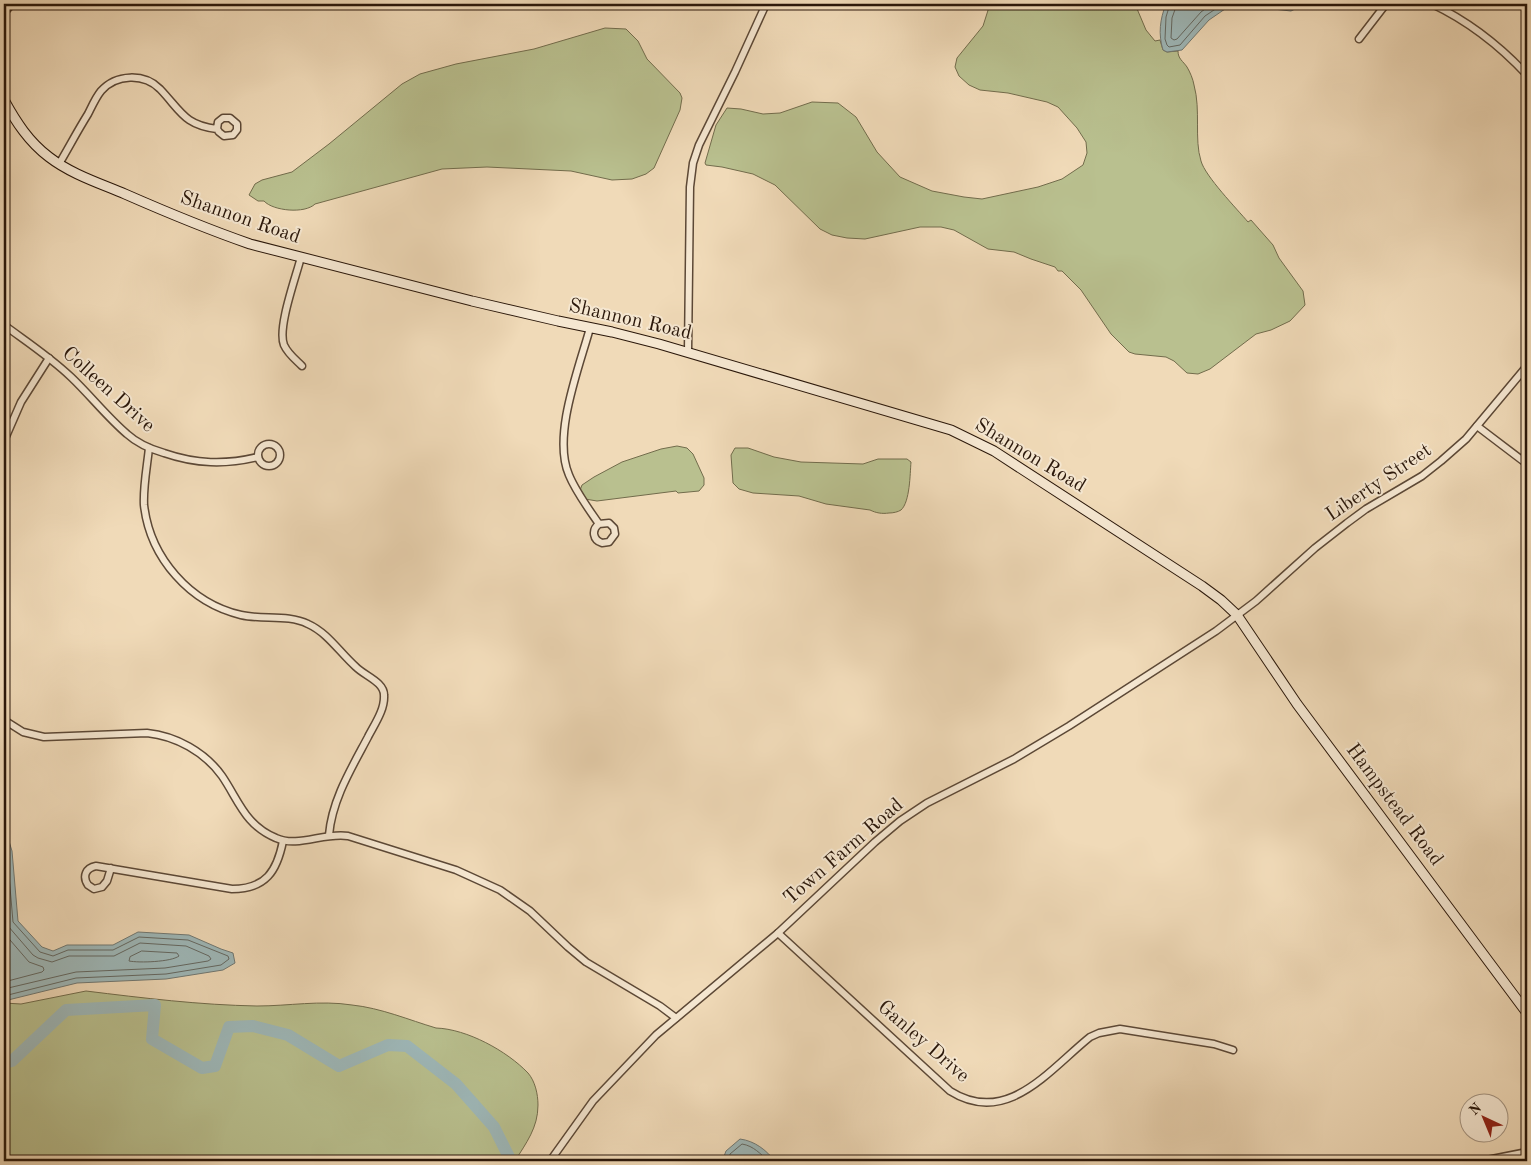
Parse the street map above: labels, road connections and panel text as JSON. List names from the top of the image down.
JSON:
{
  "streets": {
    "street": [
      "Shannon Road",
      "Colleen Drive",
      "Liberty Street",
      "Hampstead Road",
      "Town Farm Road",
      "Ganley Drive"
    ]
  },
  "crossings": [
    ["Shannon Road", "Liberty Street"],
    ["Shannon Road", "Hampstead Road"],
    ["Shannon Road", "Town Farm Road"],
    ["Liberty Street", "Hampstead Road"],
    ["Liberty Street", "Town Farm Road"],
    ["Hampstead Road", "Town Farm Road"],
    ["Town Farm Road", "Ganley Drive"]
  ],
  "north": "top left"
}
